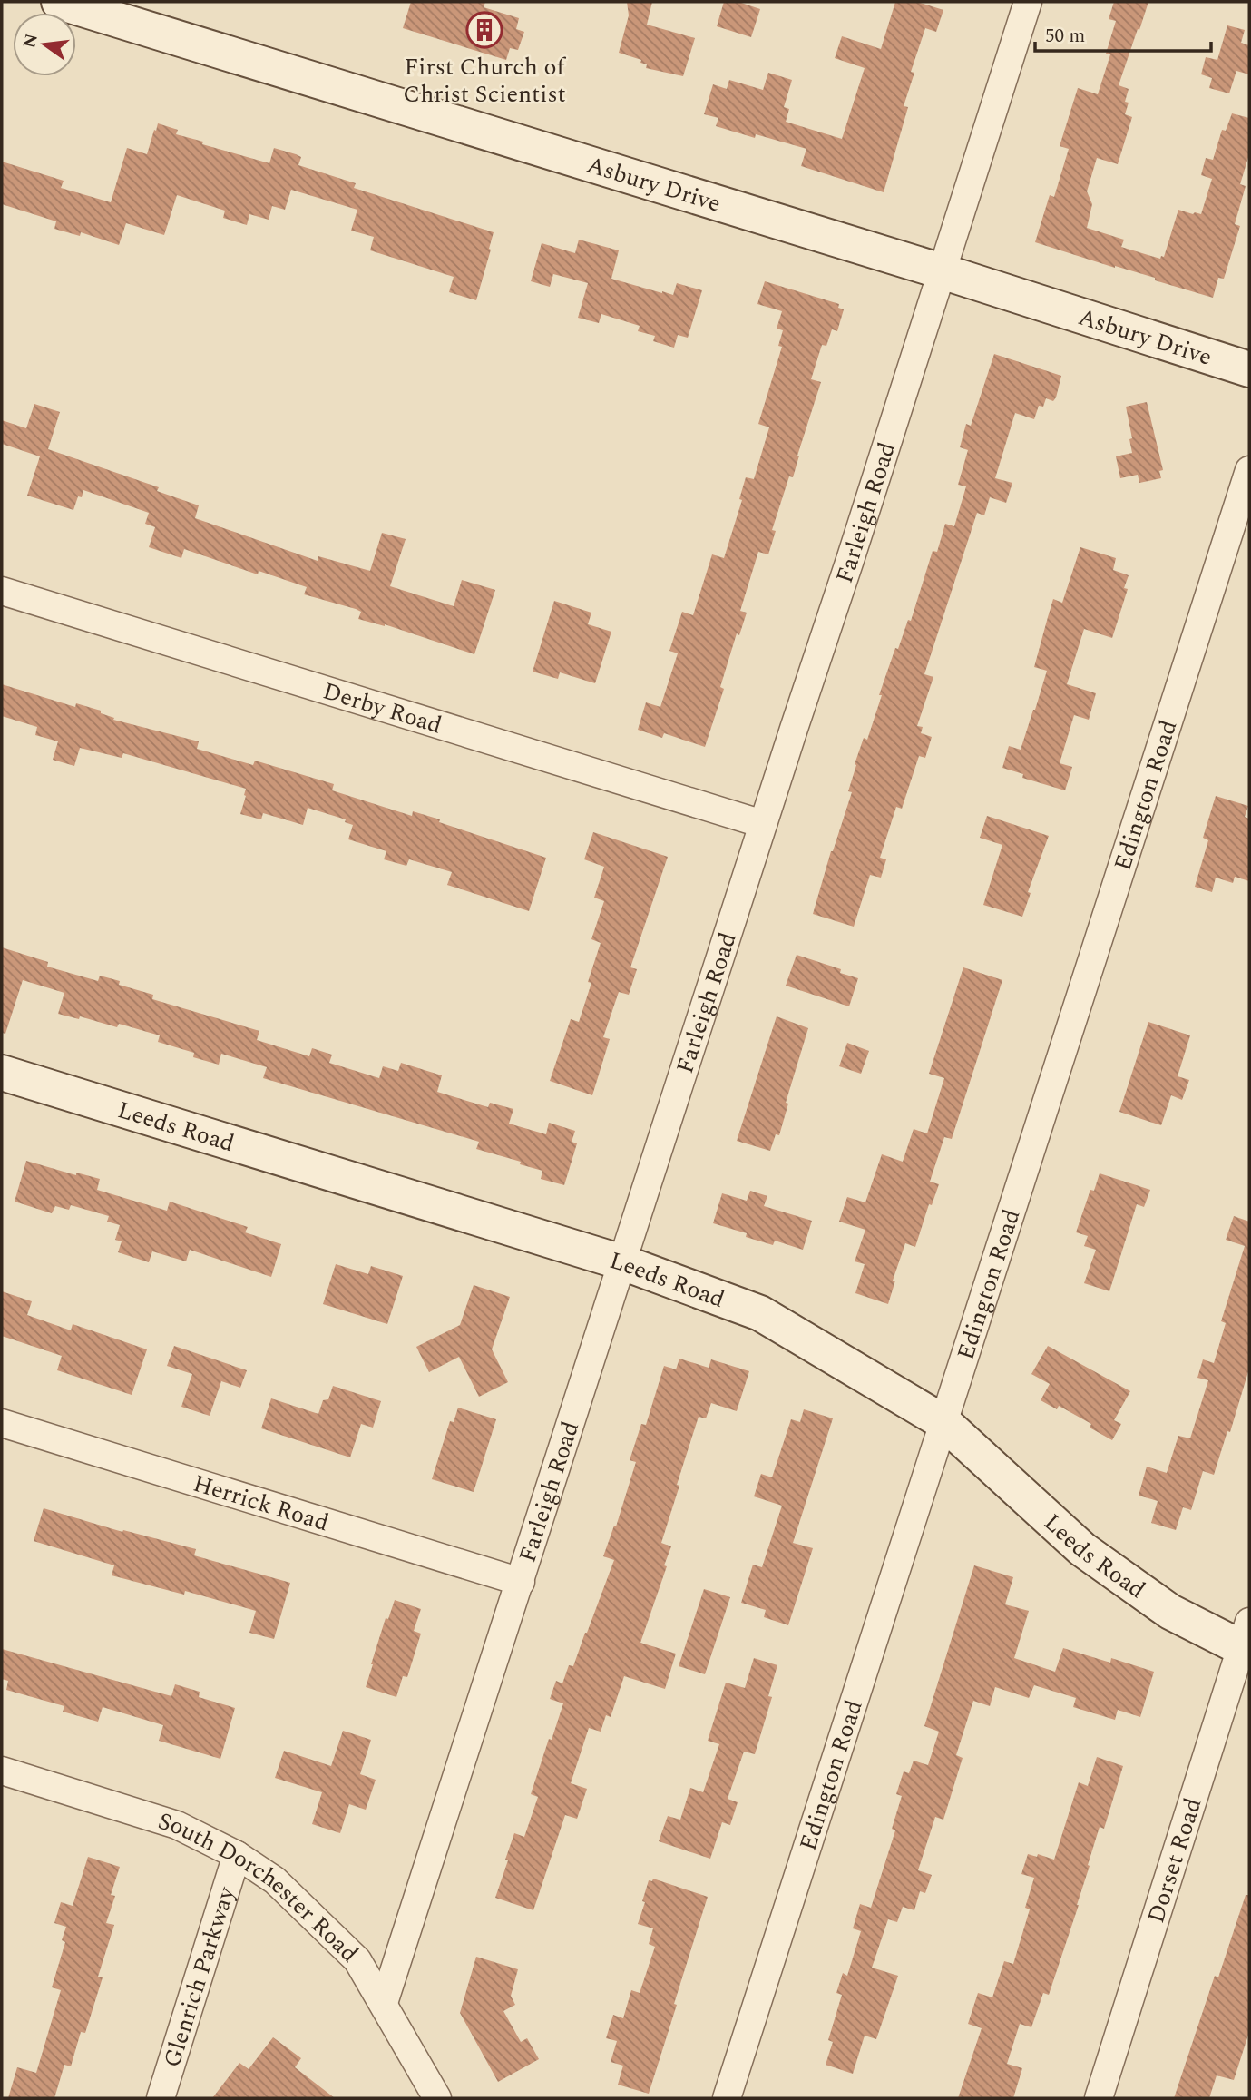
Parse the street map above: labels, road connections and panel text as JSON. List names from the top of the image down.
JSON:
{
  "streets": {
    "street": [
      "Asbury Drive",
      "Farleigh Road",
      "Derby Road",
      "Edington Road",
      "Leeds Road",
      "Herrick Road",
      "Dorset Road",
      "South Dorchester Road",
      "Glenrich Parkway"
    ]
  },
  "crossings": [
    ["Asbury Drive", "Farleigh Road"],
    ["Farleigh Road", "Derby Road"],
    ["Farleigh Road", "Leeds Road"],
    ["Farleigh Road", "Herrick Road"],
    ["Farleigh Road", "South Dorchester Road"],
    ["Edington Road", "Leeds Road"],
    ["Leeds Road", "Dorset Road"],
    ["South Dorchester Road", "Glenrich Parkway"]
  ],
  "places": {
    "building": ["First Church of Christ Scientist"]
  },
  "scale_bar": "50 m",
  "north": "left"
}
